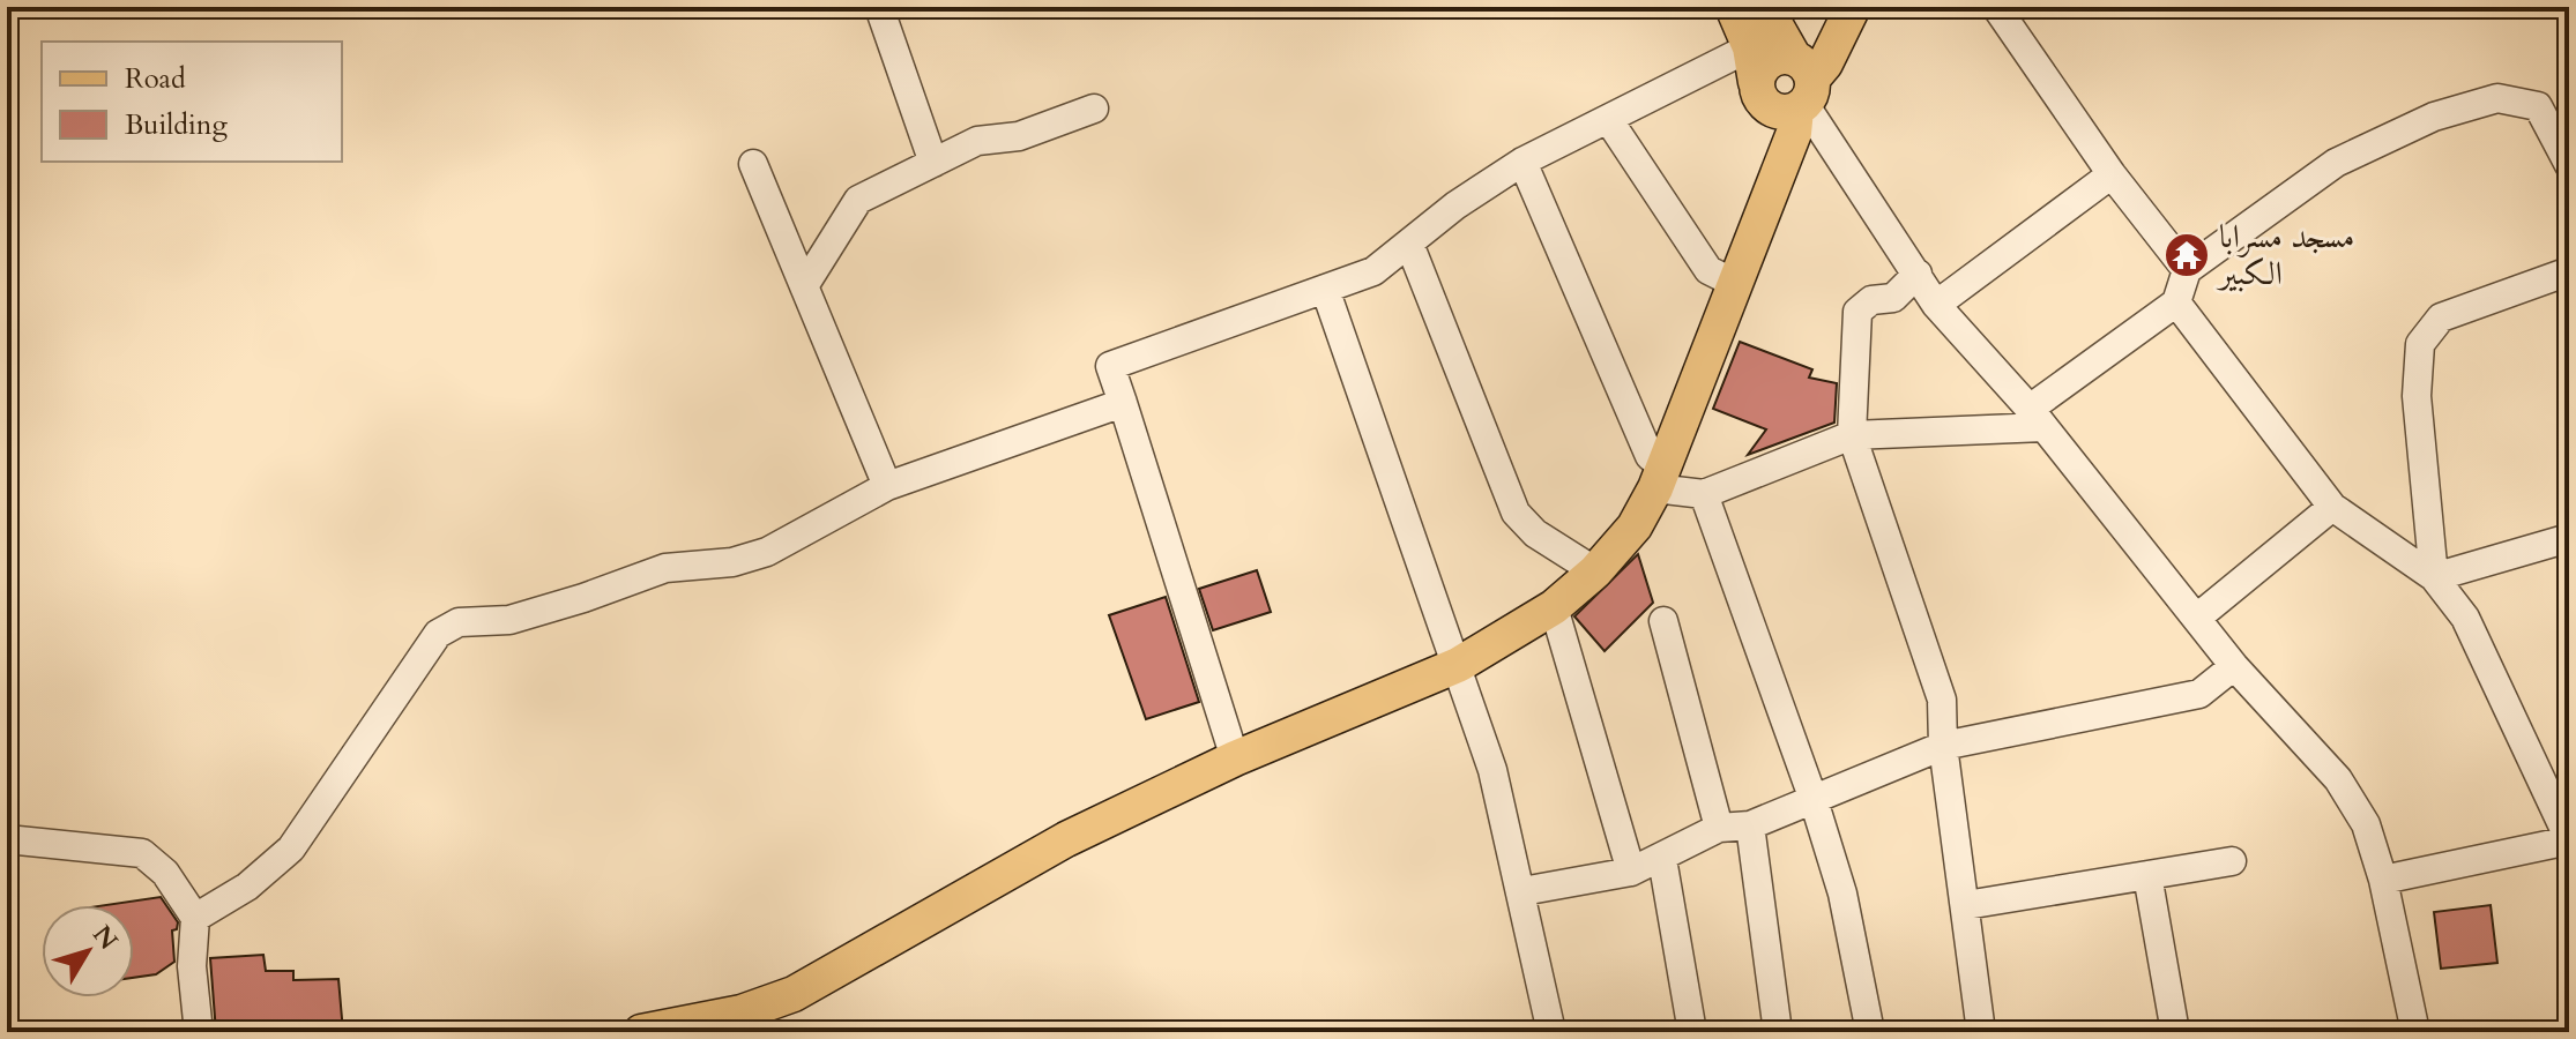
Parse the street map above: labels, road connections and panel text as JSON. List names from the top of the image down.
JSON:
{
  "places": {
    "temple": ["مسجد مسرابا الكبير"]
  },
  "legend": ["Road", "Building"],
  "north": "top right"
}
